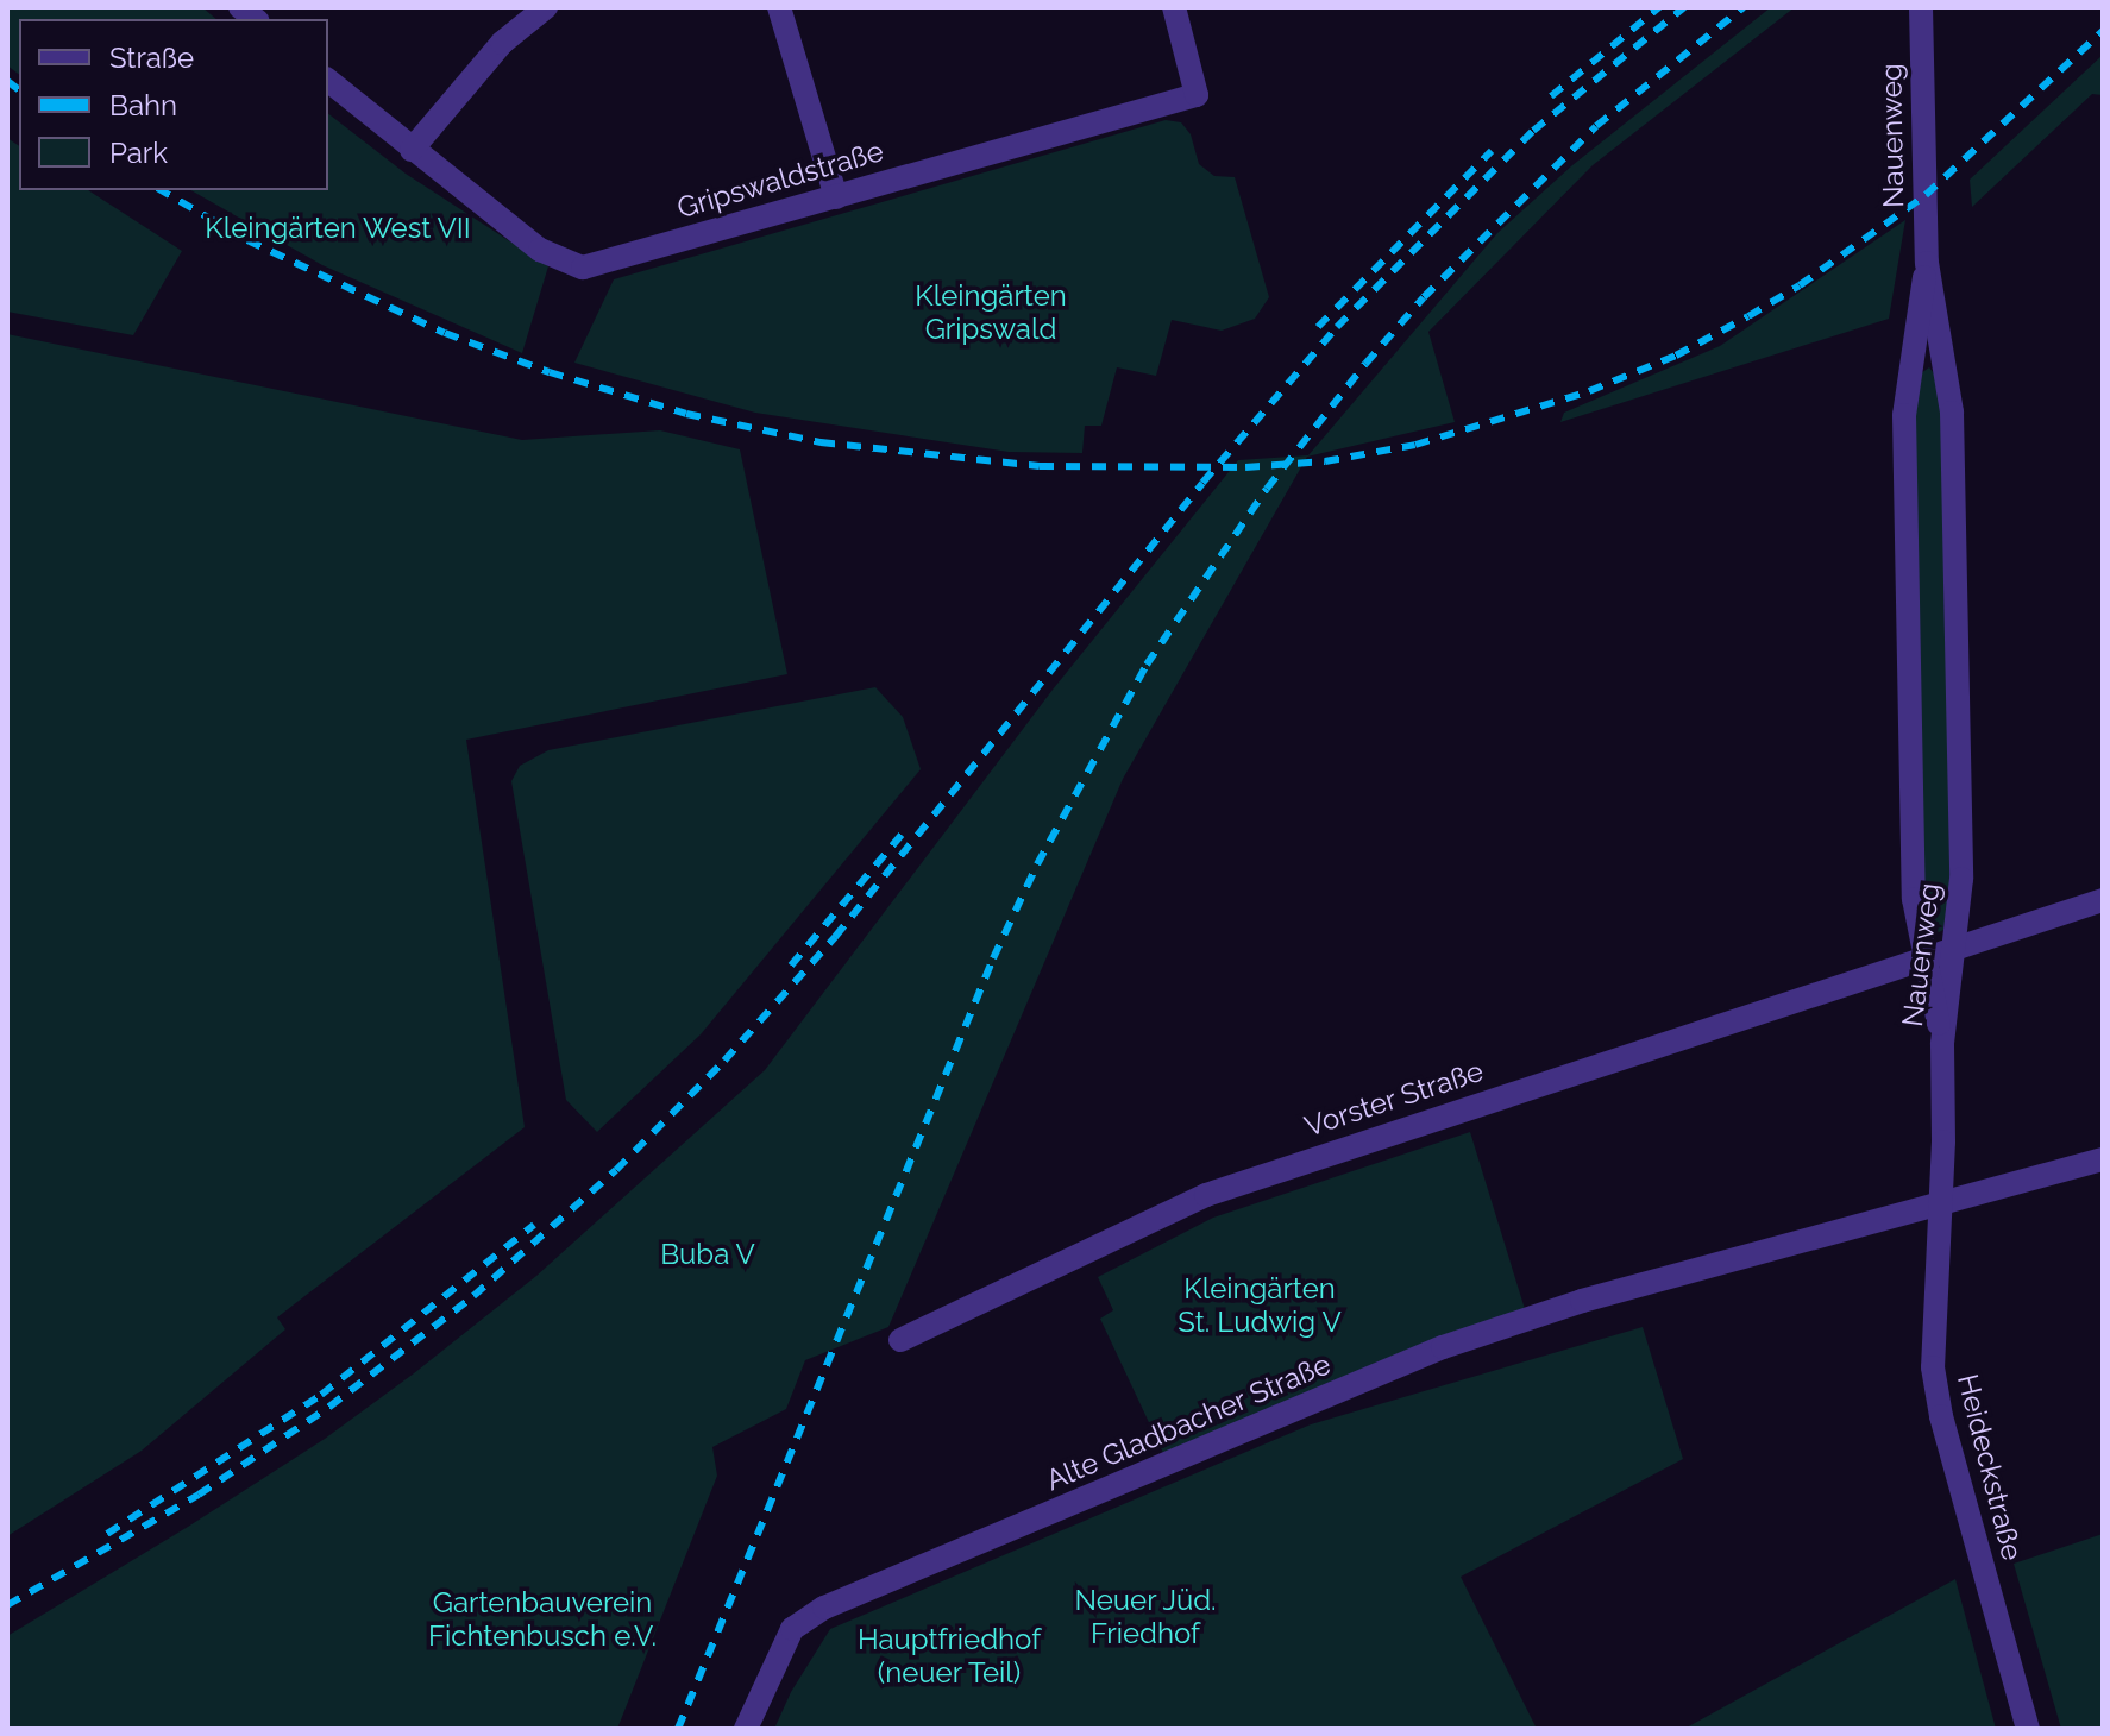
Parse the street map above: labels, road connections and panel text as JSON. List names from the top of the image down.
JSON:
{
  "streets": {
    "street": [
      "Nauenweg",
      "Gripswaldstraße",
      "Vorster Straße",
      "Alte Gladbacher Straße",
      "Heideckstraße"
    ]
  },
  "crossings": [
    ["Nauenweg", "Vorster Straße"],
    ["Nauenweg", "Heideckstraße"],
    ["Alte Gladbacher Straße", "Heideckstraße"]
  ],
  "parks": [
    "Kleingärten West VII",
    "Kleingärten Gripswald",
    "Buba V",
    "Kleingärten St. Ludwig V",
    "Neuer Jüd. Friedhof",
    "Gartenbauverein Fichtenbusch e.V.",
    "Hauptfriedhof (neuer Teil)"
  ],
  "legend": ["Straße", "Bahn", "Park"]
}
